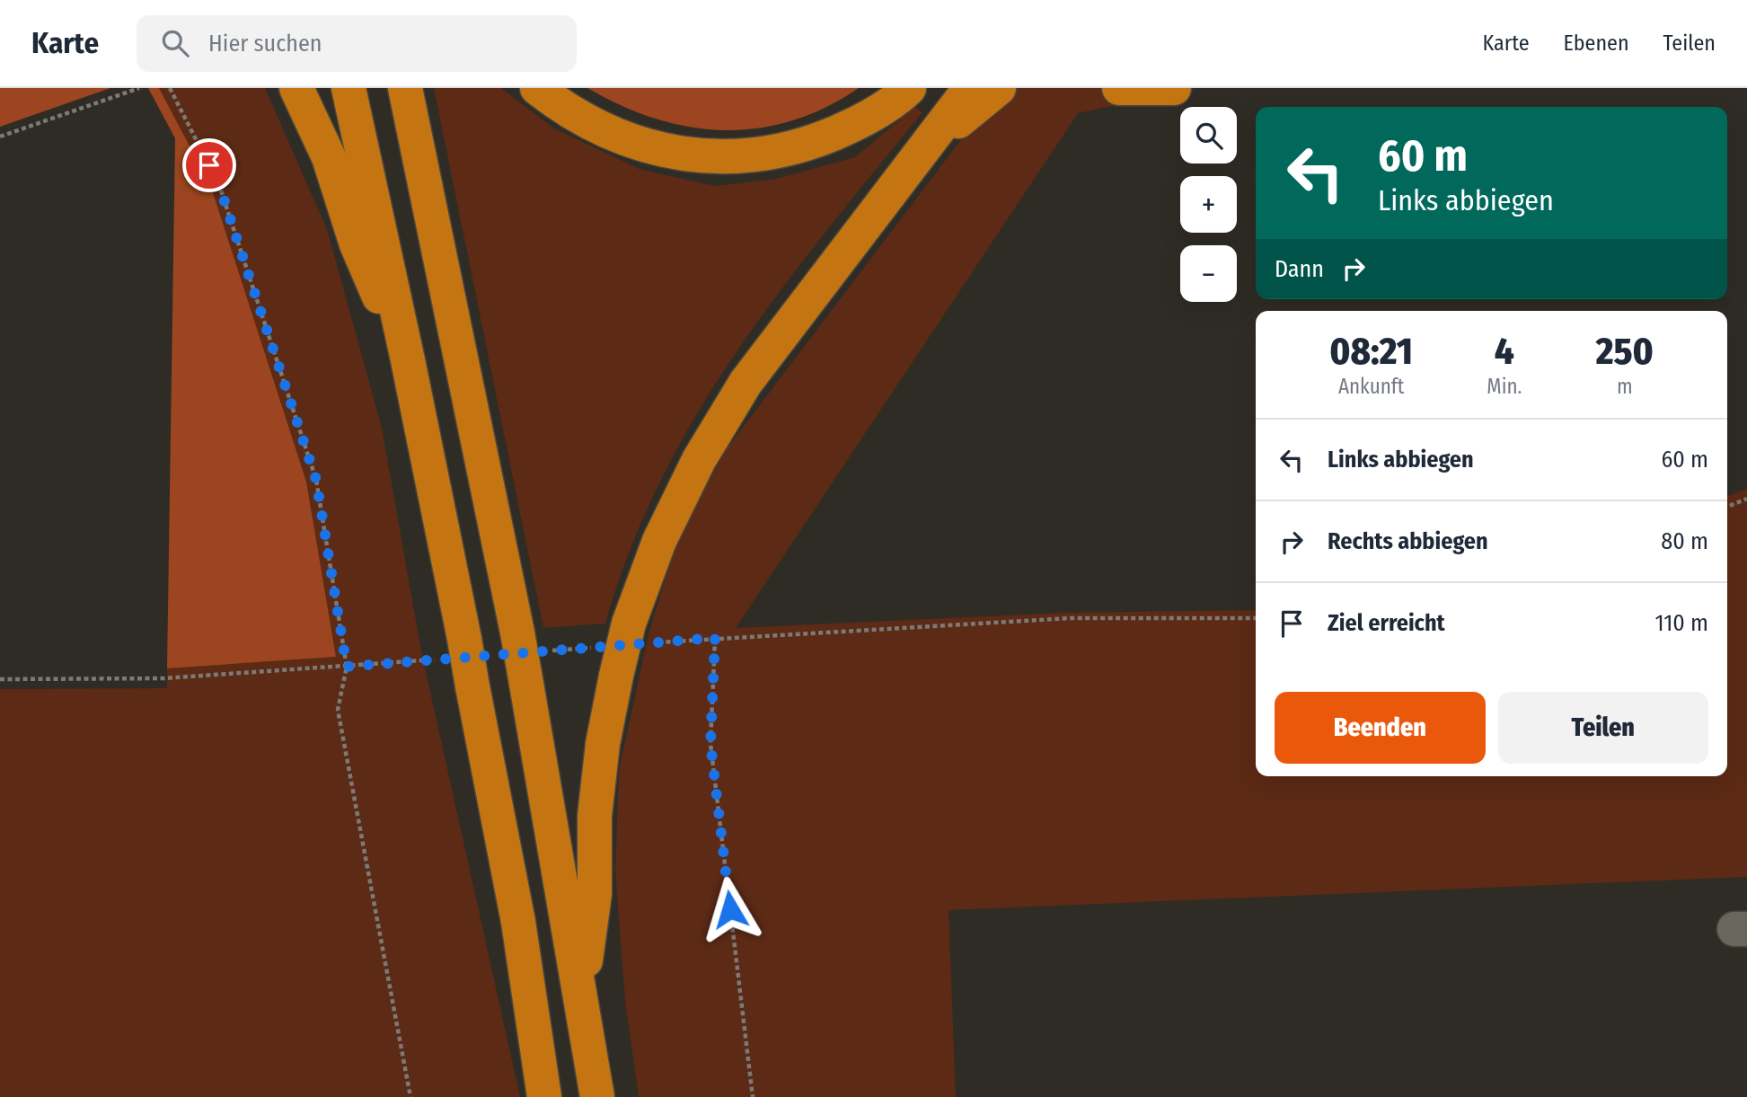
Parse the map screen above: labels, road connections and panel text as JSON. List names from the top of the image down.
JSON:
{
  "page": {
    "header": "Karte",
    "search": "Hier suchen",
    "nav": ["Karte", "Ebenen", "Teilen"],
    "map_buttons": ["+", "−"],
    "turn": ["60 m", "Links abbiegen"],
    "then": "Dann",
    "eta": [
      "08:21",
      "Ankunft",
      "4",
      "Min.",
      "250",
      "m"
    ],
    "list": [
      {
        "name": "Links abbiegen",
        "value": "60 m"
      },
      {
        "name": "Rechts abbiegen",
        "value": "80 m"
      },
      {
        "name": "Ziel erreicht",
        "value": "110 m"
      }
    ],
    "buttons": ["Beenden", "Teilen"]
  }
}
